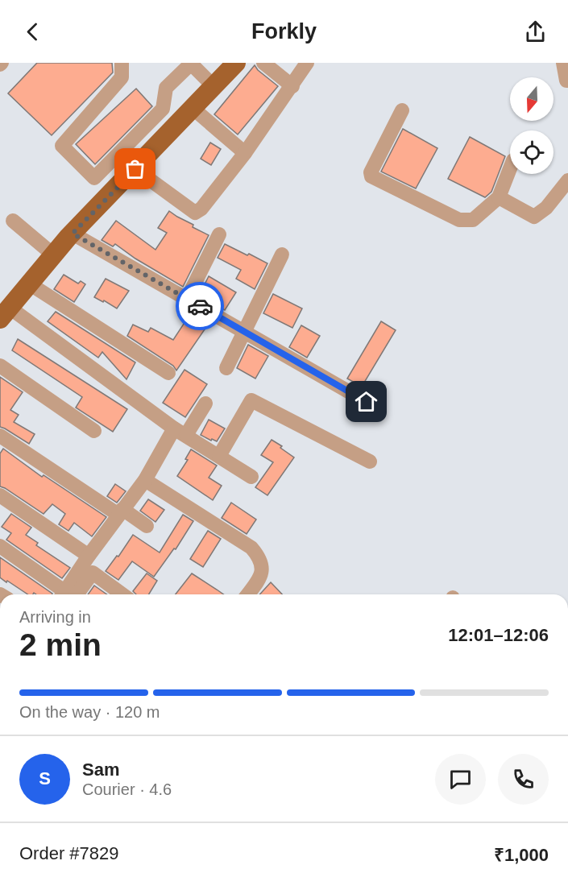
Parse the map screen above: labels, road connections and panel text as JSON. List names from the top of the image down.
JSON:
{
  "north": "bottom",
  "page": {
    "header": "Forkly",
    "heading": ["2 min", "Arriving in", "12:01–12:06"],
    "panel": [
      "Sam",
      "Courier · 4.6",
      "Order #7829",
      "₹1,000"
    ],
    "bar": "On the way · 120 m",
    "round": "S"
  }
}
